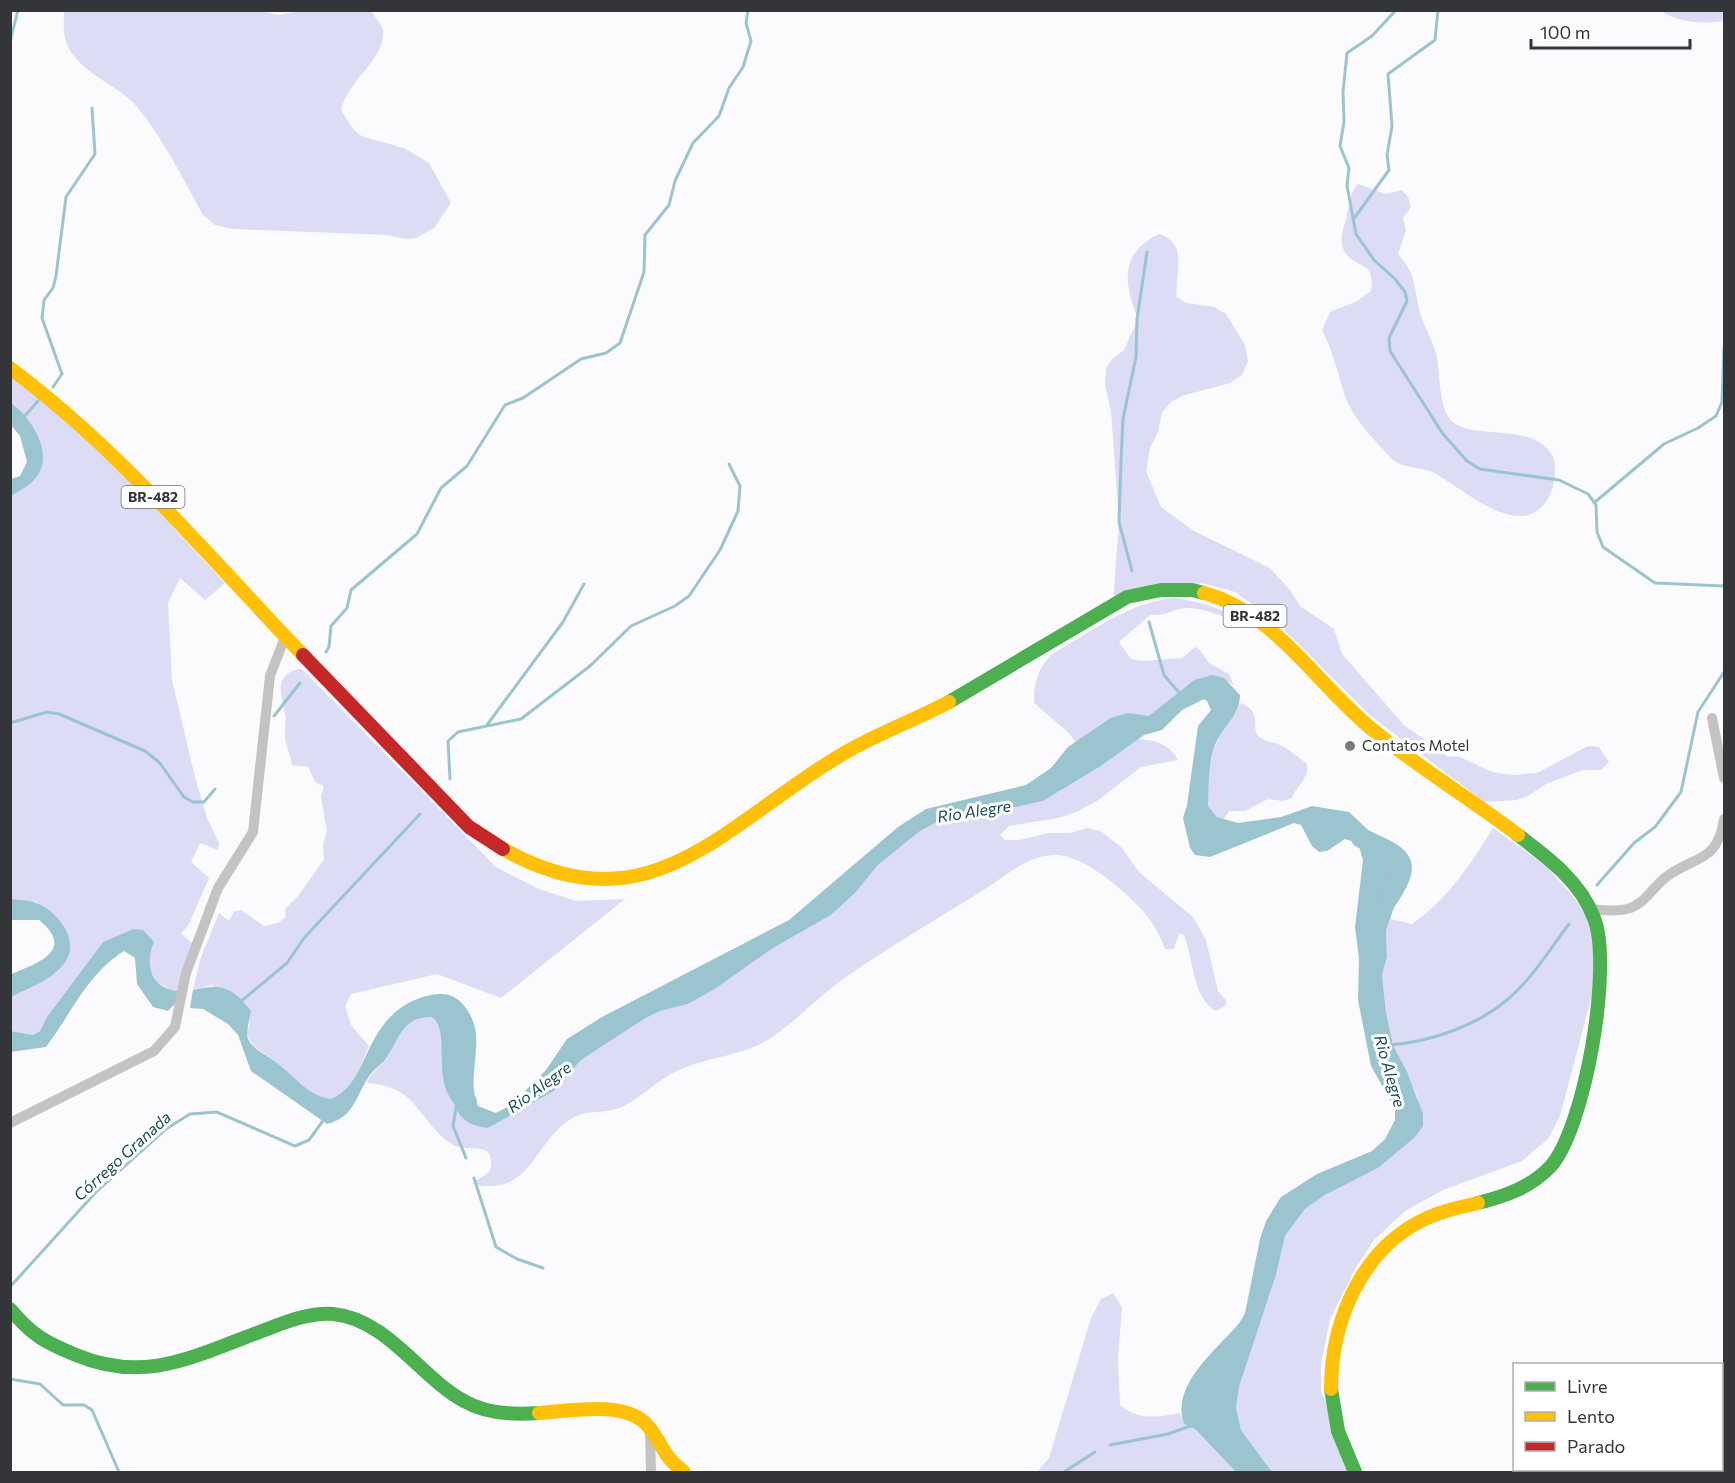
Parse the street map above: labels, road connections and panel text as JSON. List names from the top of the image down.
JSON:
{
  "streets": {
    "main road": ["BR-482"]
  },
  "water": ["Rio Alegre", "Córrego Granada"],
  "places": ["Contatos Motel"],
  "legend": ["Livre", "Lento", "Parado"],
  "scale_bar": "100 m"
}
